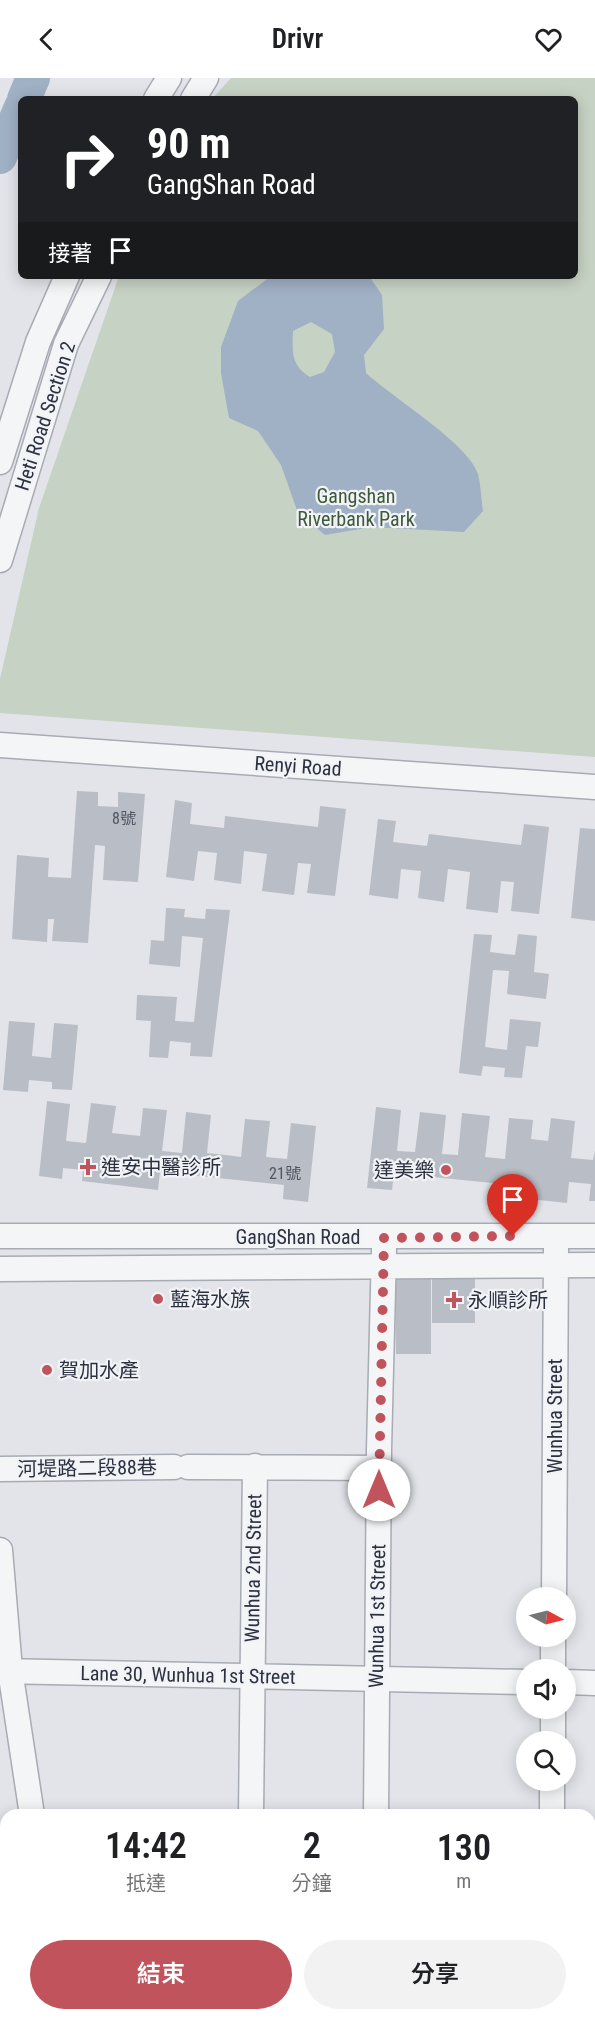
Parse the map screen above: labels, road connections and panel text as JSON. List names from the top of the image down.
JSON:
{
  "streets": {
    "street": [
      "Heti Road Section 2",
      "Renyi Road",
      "GangShan Road",
      "Wunhua Street",
      "河堤路二段88巷",
      "Wunhua 2nd Street",
      "Wunhua 1st Street",
      "Lane 30, Wunhua 1st Street"
    ]
  },
  "crossings": [
    ["GangShan Road", "Wunhua Street"],
    ["GangShan Road", "Wunhua 1st Street"],
    ["河堤路二段88巷", "Wunhua 2nd Street"],
    ["河堤路二段88巷", "Wunhua 1st Street"],
    ["Wunhua 2nd Street", "Lane 30, Wunhua 1st Street"],
    ["Wunhua 1st Street", "Lane 30, Wunhua 1st Street"]
  ],
  "parks": ["Gangshan Riverbank Park"],
  "places": {
    "health": ["進安中醫診所", "永順診所"],
    "other": ["達美樂", "藍海水族", "賀加水產"]
  },
  "house_numbers": ["8號", "21號"],
  "north": "right",
  "page": {
    "header": "Drivr",
    "turn": ["90 m", "GangShan Road"],
    "then": "接著",
    "eta": [
      "14:42",
      "抵達",
      "2",
      "分鐘",
      "130",
      "m"
    ],
    "buttons": ["結束", "分享"]
  }
}
